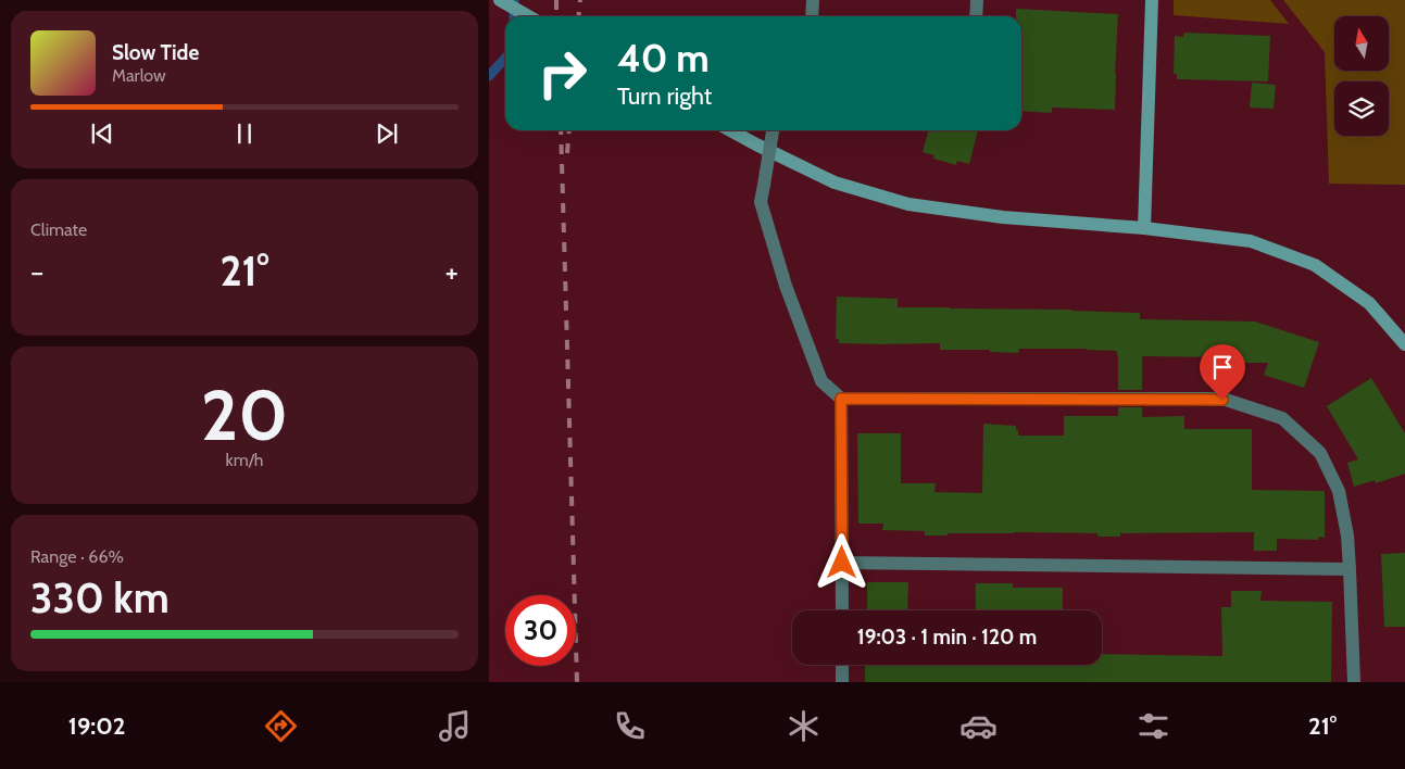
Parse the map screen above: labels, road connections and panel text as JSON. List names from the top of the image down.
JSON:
{
  "north": "top",
  "page": {
    "turn": ["40 m", "Turn right"],
    "song": ["Slow Tide", "Marlow"],
    "tile": [
      "Climate",
      ["20", "km/h"],
      ["Range · 66%", "330 km"]
    ],
    "heat": ["−", "21°", "+"],
    "limit": "30",
    "trip": "19:03 · 1 min · 120 m",
    "tabs": ["19:02", "21°"]
  }
}
